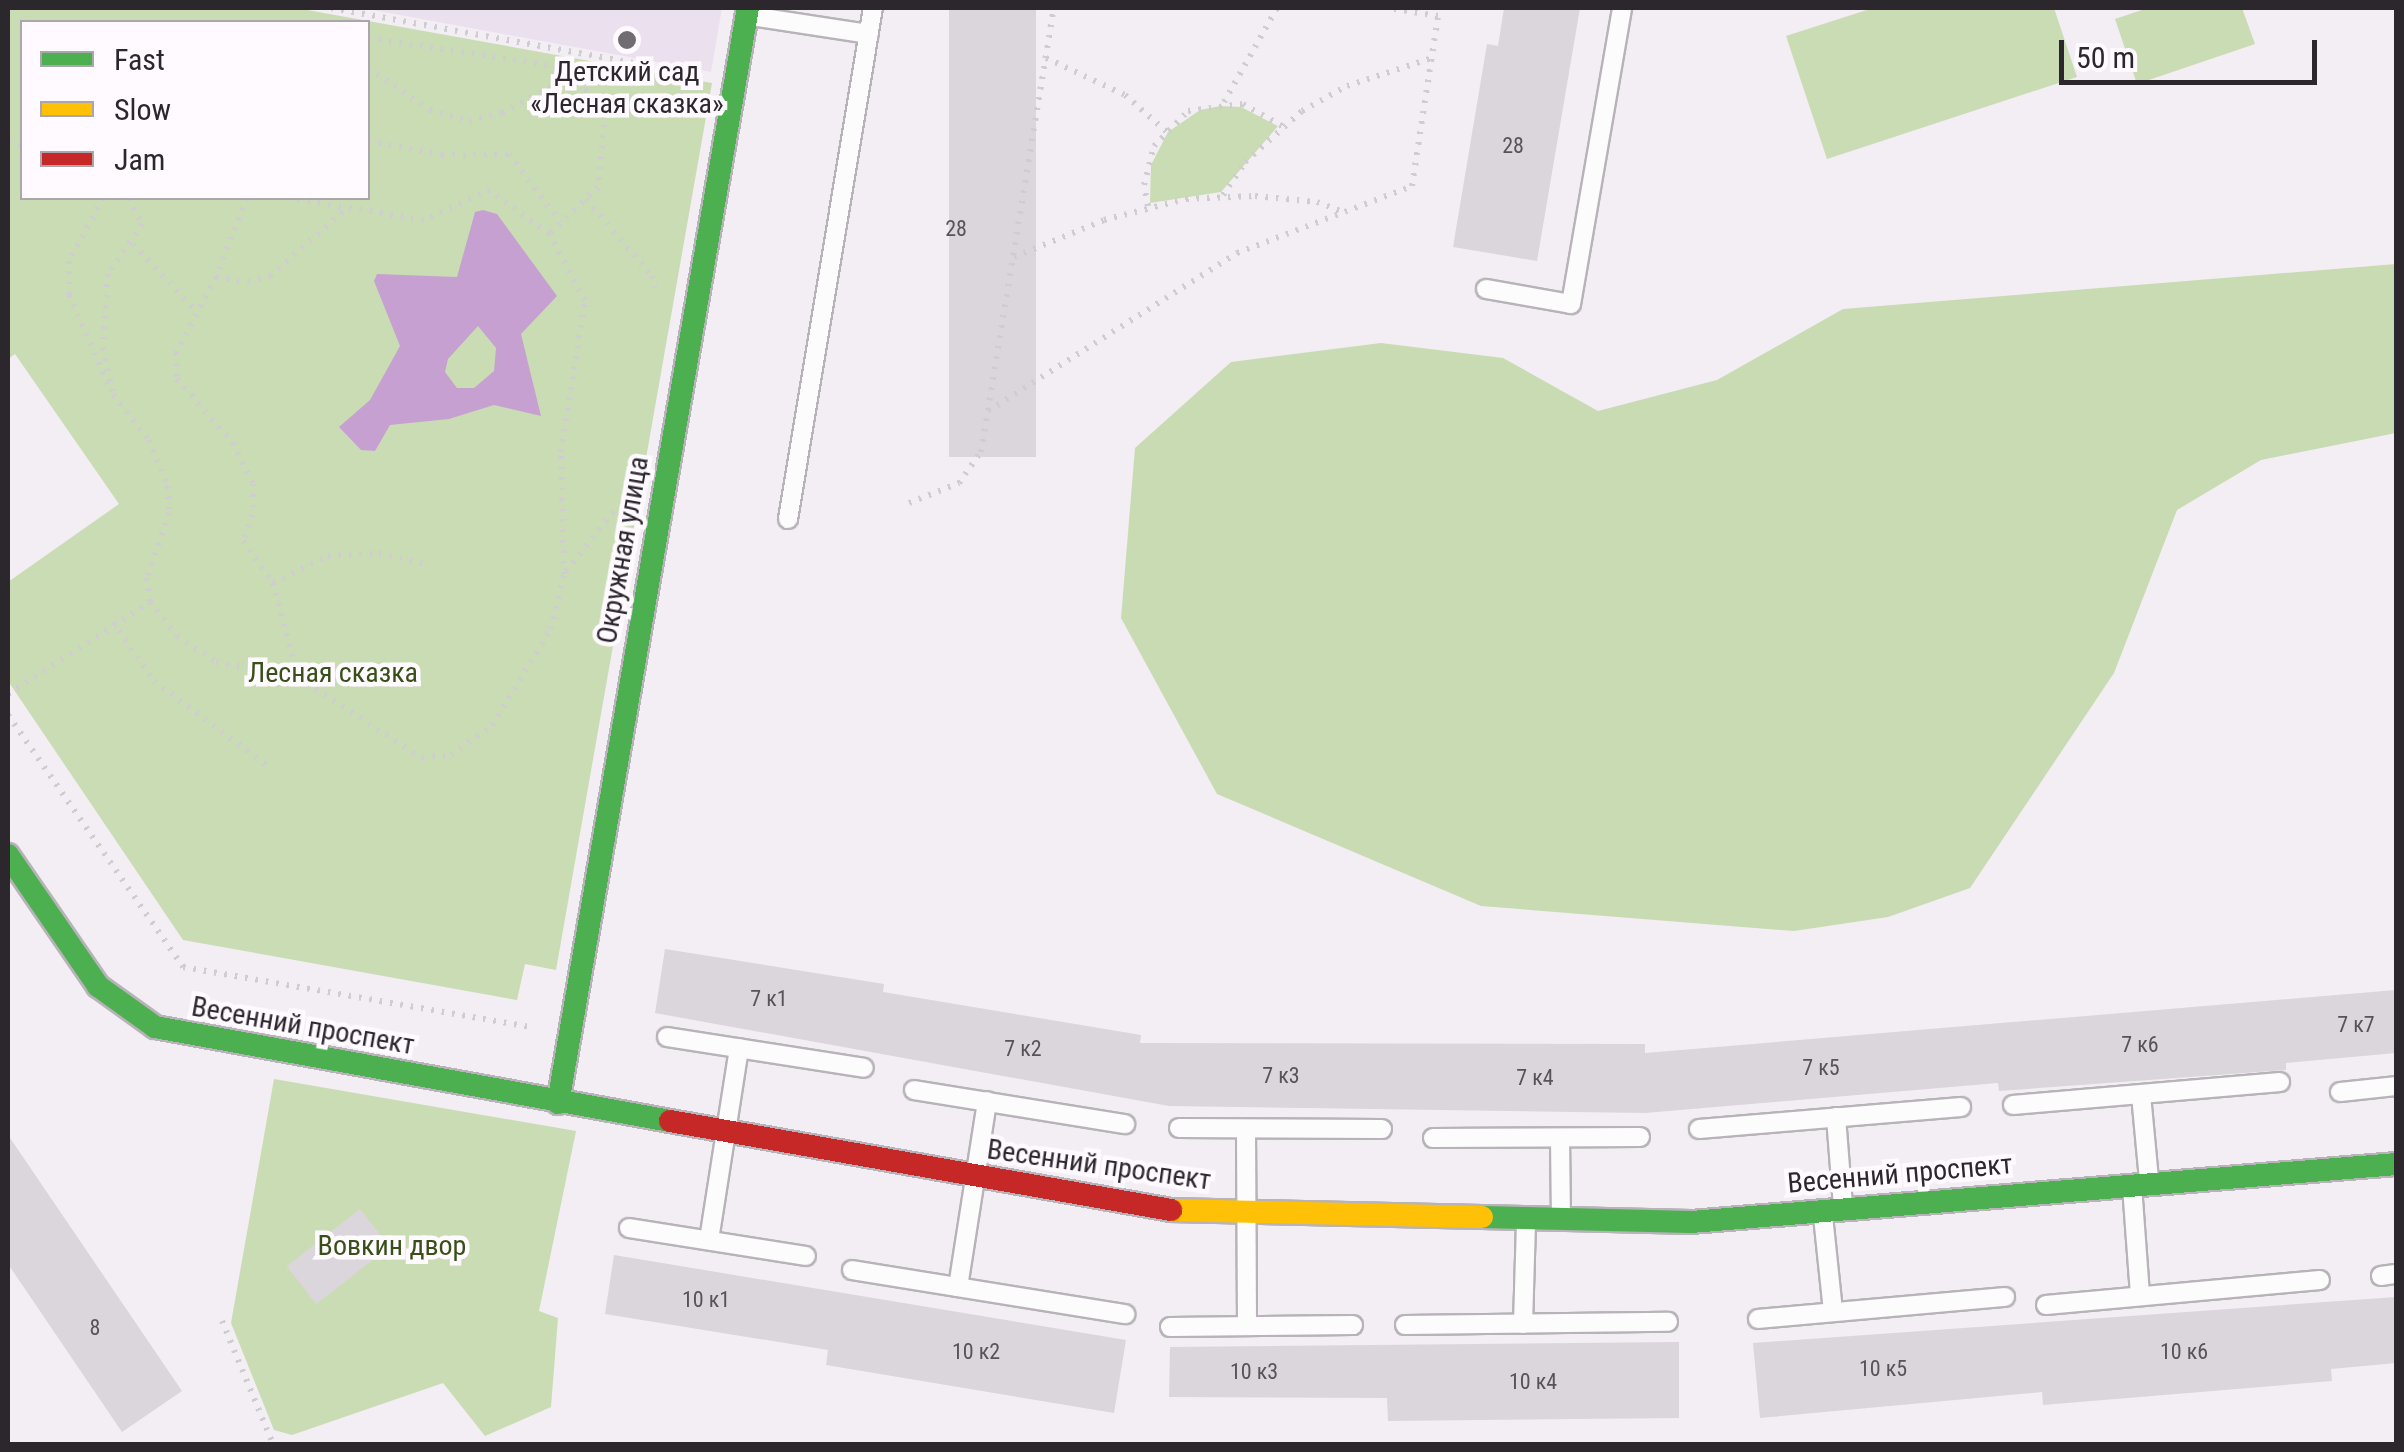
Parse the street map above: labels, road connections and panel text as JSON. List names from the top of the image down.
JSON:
{
  "streets": {
    "street": ["Окружная улица", "Весенний проспект"]
  },
  "crossings": [
    ["Окружная улица", "Весенний проспект"]
  ],
  "parks": ["Лесная сказка", "Вовкин двор"],
  "places": ["Детский сад «Лесная сказка»"],
  "house_numbers": [
    "28",
    "28",
    "7 к1",
    "7 к7",
    "7 к6",
    "7 к2",
    "7 к5",
    "7 к3",
    "7 к4",
    "10 к1",
    "8",
    "10 к2",
    "10 к6",
    "10 к5",
    "10 к3",
    "10 к4"
  ],
  "legend": ["Fast", "Slow", "Jam"],
  "scale_bar": "50 m"
}
